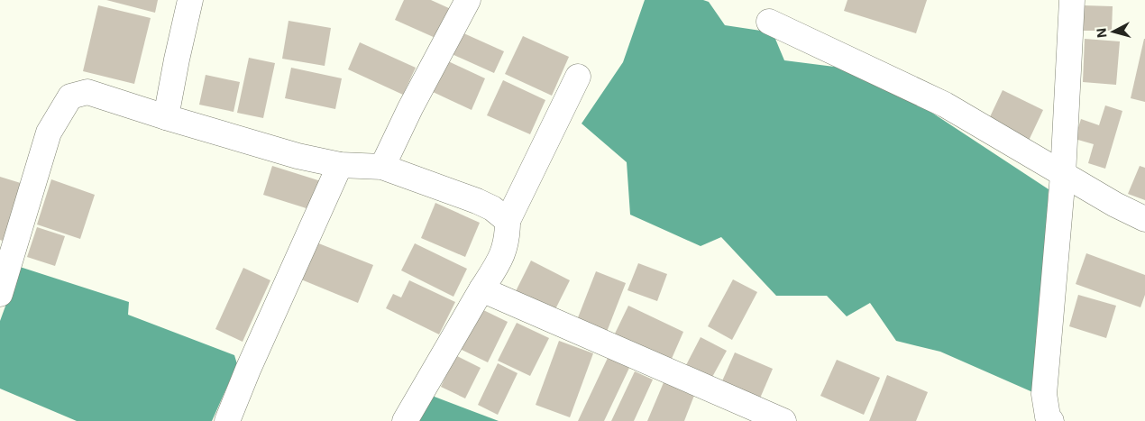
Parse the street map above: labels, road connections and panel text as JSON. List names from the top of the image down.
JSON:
{
  "north": "left"
}
